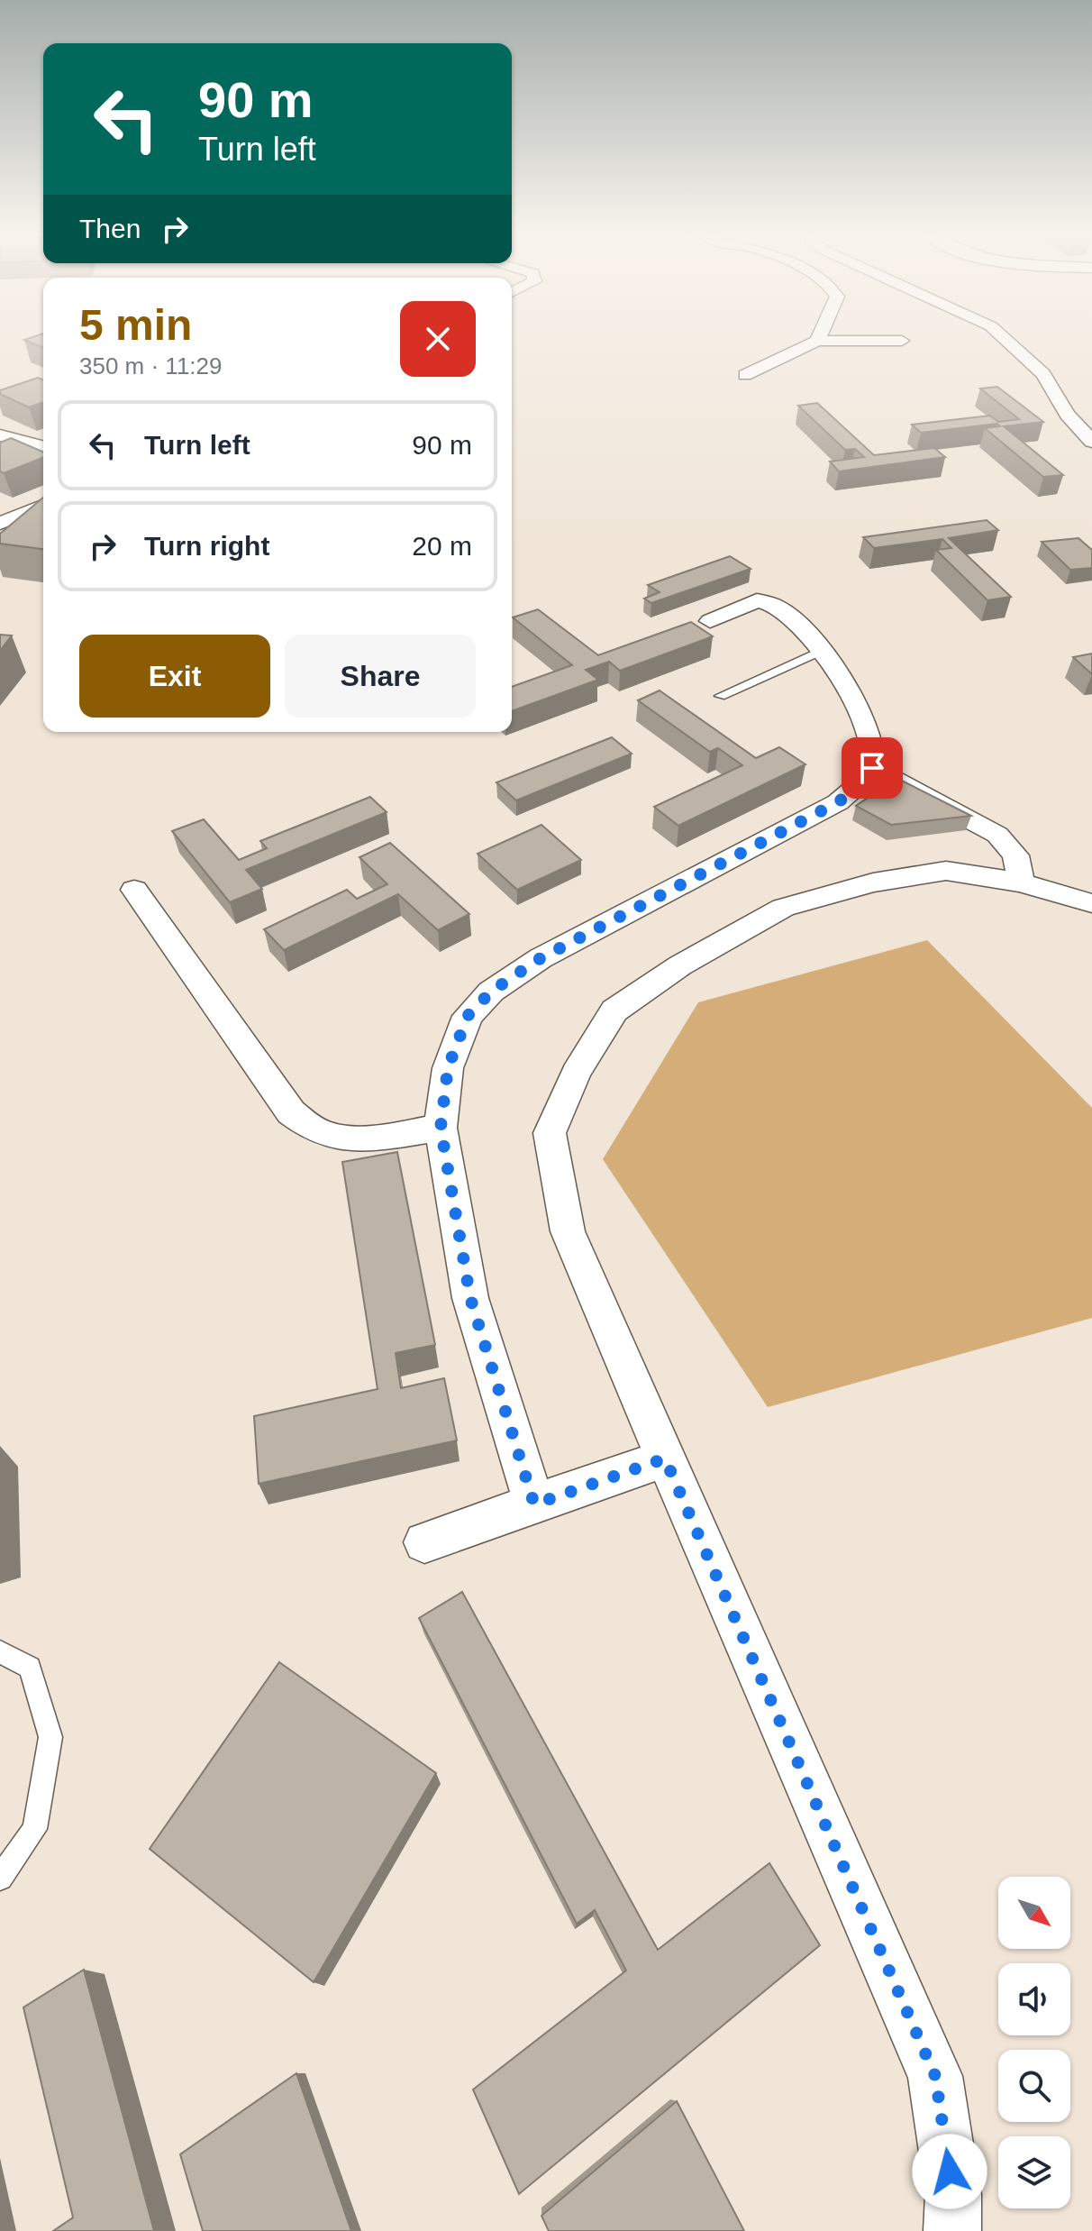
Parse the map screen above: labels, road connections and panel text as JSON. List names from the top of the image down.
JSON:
{
  "north": "bottom right",
  "page": {
    "turn": ["90 m", "Turn left"],
    "then": "Then",
    "heading": ["5 min", "350 m · 11:29"],
    "list": [
      {
        "name": "Turn left",
        "value": "90 m"
      },
      {
        "name": "Turn right",
        "value": "20 m"
      }
    ],
    "buttons": ["Exit", "Share"]
  }
}
